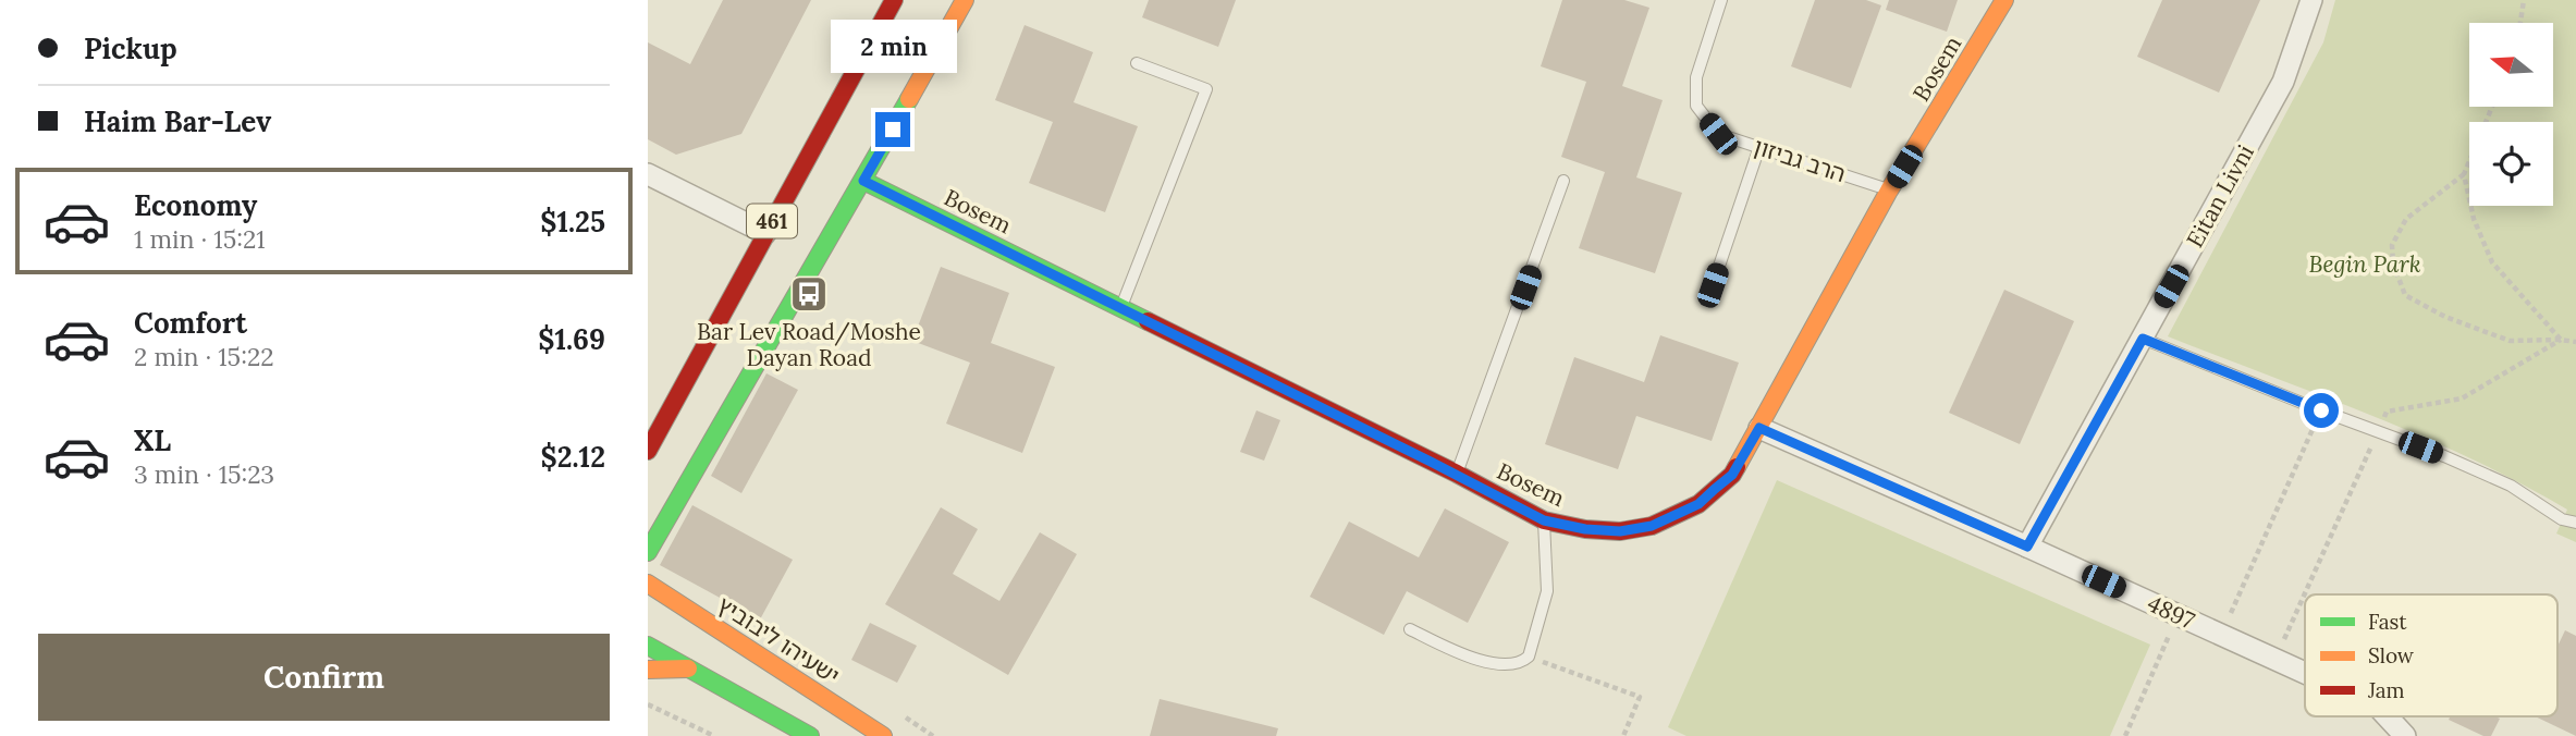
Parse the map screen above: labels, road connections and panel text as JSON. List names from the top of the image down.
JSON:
{
  "streets": {
    "street": [
      "Bosem",
      "Eitan Livni",
      "461",
      "4897",
      "ישעיהו ליבוביץ"
    ],
    "lane": ["הרב גביזון"]
  },
  "crossings": [
    ["Bosem", "הרב גביזון"],
    ["Bosem", "461"],
    ["Bosem", "4897"],
    ["Eitan Livni", "4897"]
  ],
  "parks": ["Begin Park"],
  "places": {
    "bus stop": ["Bar Lev Road/Moshe Dayan Road"]
  },
  "legend": ["Fast", "Slow", "Jam"],
  "north": "left",
  "page": {
    "banner": ["Pickup", "Haim Bar-Lev"],
    "bubble": "2 min",
    "list": [
      {
        "name": "Economy",
        "note": "1 min · 15:21",
        "value": "$1.25"
      },
      {
        "name": "Comfort",
        "note": "2 min · 15:22",
        "value": "$1.69"
      },
      {
        "name": "XL",
        "note": "3 min · 15:23",
        "value": "$2.12"
      }
    ],
    "buttons": "Confirm"
  }
}
